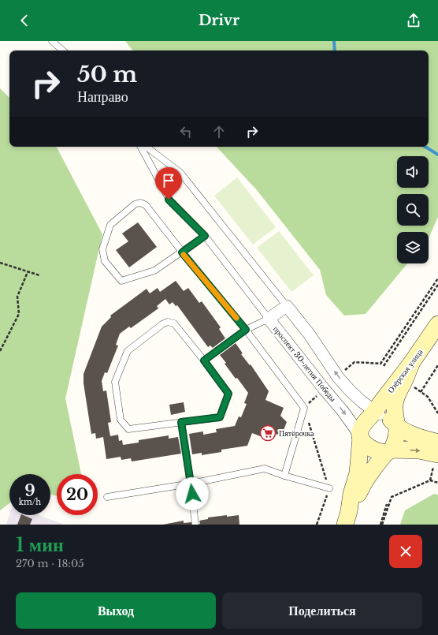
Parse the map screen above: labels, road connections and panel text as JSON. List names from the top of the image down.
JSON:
{
  "streets": {
    "main road": ["Озёрская улица"],
    "street": ["проспект 30-летия Победы"]
  },
  "crossings": [
    ["проспект 30-летия Победы", "Озёрская улица"]
  ],
  "places": {
    "supermarket": ["Пятёрочка"]
  },
  "page": {
    "header": "Drivr",
    "turn": ["50 m", "Направо"],
    "speed": "9 km/h",
    "limit": "20",
    "heading": ["1 мин", "270 m · 18:05"],
    "buttons": ["Выход", "Поделиться"]
  }
}
